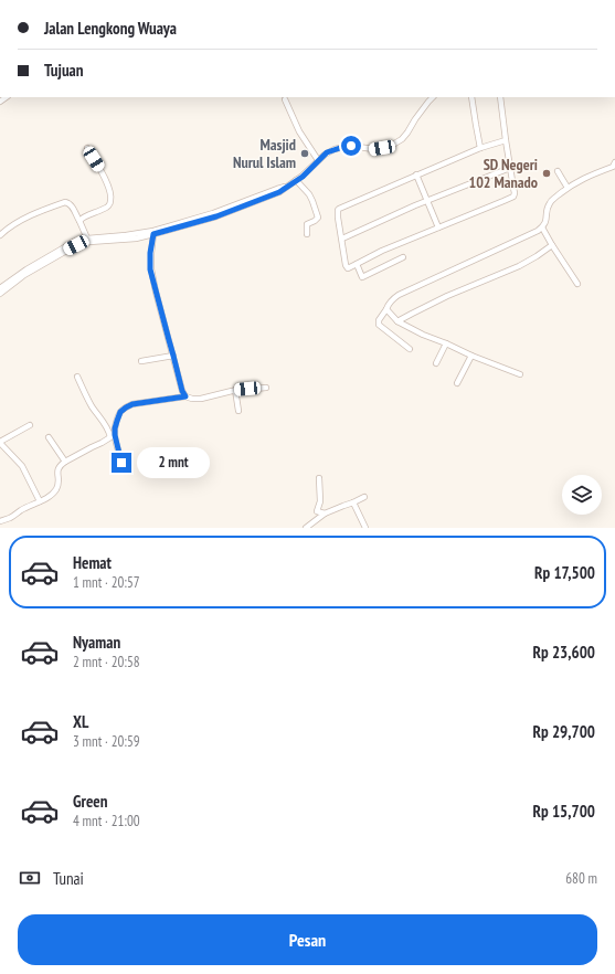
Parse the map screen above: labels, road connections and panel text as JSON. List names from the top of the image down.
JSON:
{
  "places": ["Masjid Nurul Islam", "SD Negeri 102 Manado"],
  "page": {
    "banner": ["Jalan Lengkong Wuaya", "Tujuan"],
    "bubble": "2 mnt",
    "list": [
      {
        "name": "Hemat",
        "note": "1 mnt · 20:57",
        "value": "Rp 17,500"
      },
      {
        "name": "Nyaman",
        "note": "2 mnt · 20:58",
        "value": "Rp 23,600"
      },
      {
        "name": "XL",
        "note": "3 mnt · 20:59",
        "value": "Rp 29,700"
      },
      {
        "name": "Green",
        "note": "4 mnt · 21:00",
        "value": "Rp 15,700"
      }
    ],
    "pay": ["Tunai", "680 m"],
    "buttons": "Pesan"
  }
}
